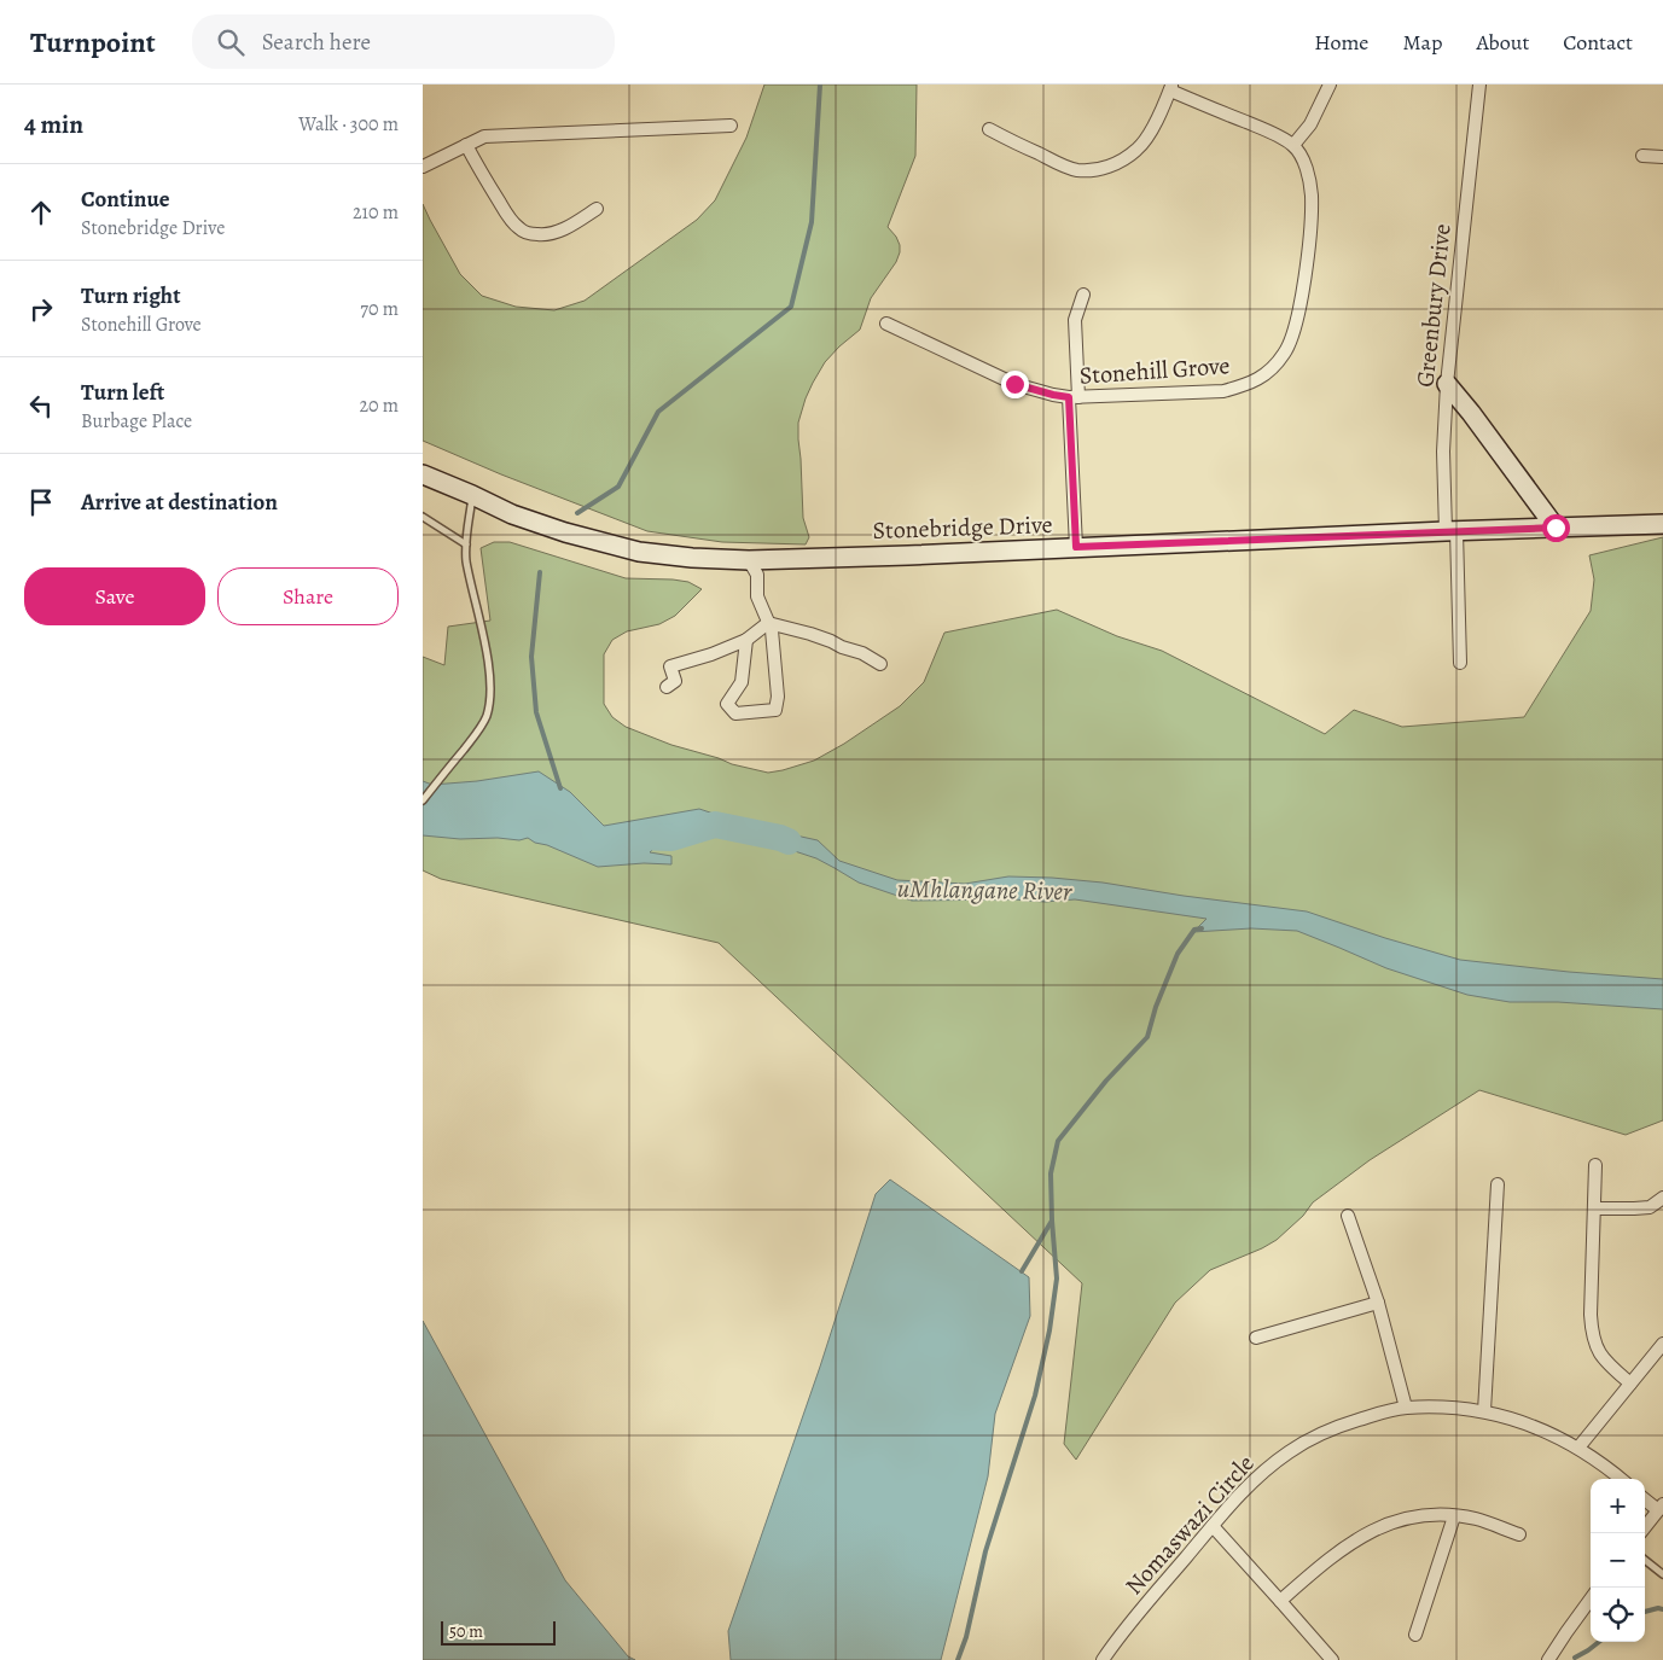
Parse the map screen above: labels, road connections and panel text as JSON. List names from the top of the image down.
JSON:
{
  "streets": {
    "street": [
      "Greenbury Drive",
      "Stonehill Grove",
      "Stonebridge Drive",
      "Nomaswazi Circle"
    ]
  },
  "crossings": [
    ["Greenbury Drive", "Stonebridge Drive"],
    ["Stonehill Grove", "Stonebridge Drive"]
  ],
  "water": ["uMhlangane River"],
  "scale_bar": "50 m",
  "page": {
    "header": "Turnpoint",
    "search": "Search here",
    "nav": [
      "Home",
      "Map",
      "About",
      "Contact"
    ],
    "heading": ["4 min", "Walk · 300 m"],
    "list": [
      ["Continue", "Stonebridge Drive", "210 m"],
      ["Turn right", "Stonehill Grove", "70 m"],
      ["Turn left", "Burbage Place", "20 m"],
      "Arrive at destination"
    ],
    "buttons": ["Save", "Share"],
    "map_buttons": ["+", "−"],
    "scale": "50 m"
  }
}
